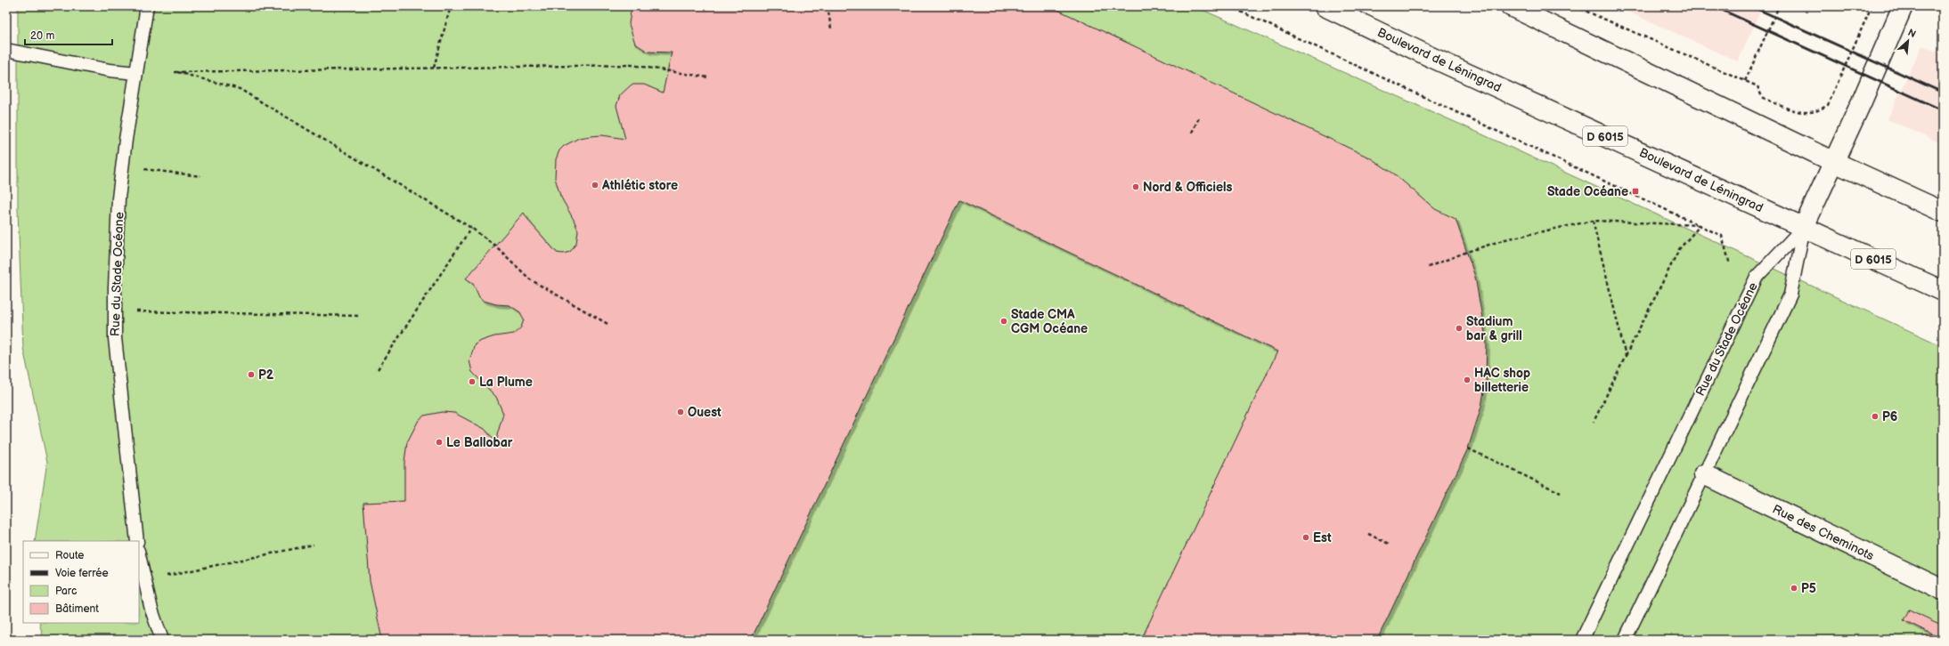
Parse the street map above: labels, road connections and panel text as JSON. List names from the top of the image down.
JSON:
{
  "streets": {
    "main road": ["Boulevard de Léningrad", "D 6015", "Rue des Cheminots"],
    "lane": ["Rue du Stade Océane"]
  },
  "crossings": [
    ["Boulevard de Léningrad", "Rue du Stade Océane"]
  ],
  "places": {
    "other": [
      "Athlétic store",
      "Nord & Officiels",
      "Stade CMA CGM Océane",
      "Stadium bar & grill",
      "P2",
      "HAC shop billetterie",
      "La Plume",
      "Ouest",
      "P6",
      "Le Ballobar",
      "Est",
      "P5"
    ],
    "transit": ["Stade Océane"]
  },
  "legend": [
    "Route",
    "Voie ferrée",
    "Parc",
    "Bâtiment"
  ],
  "scale_bar": "20 m",
  "north": "top right"
}
